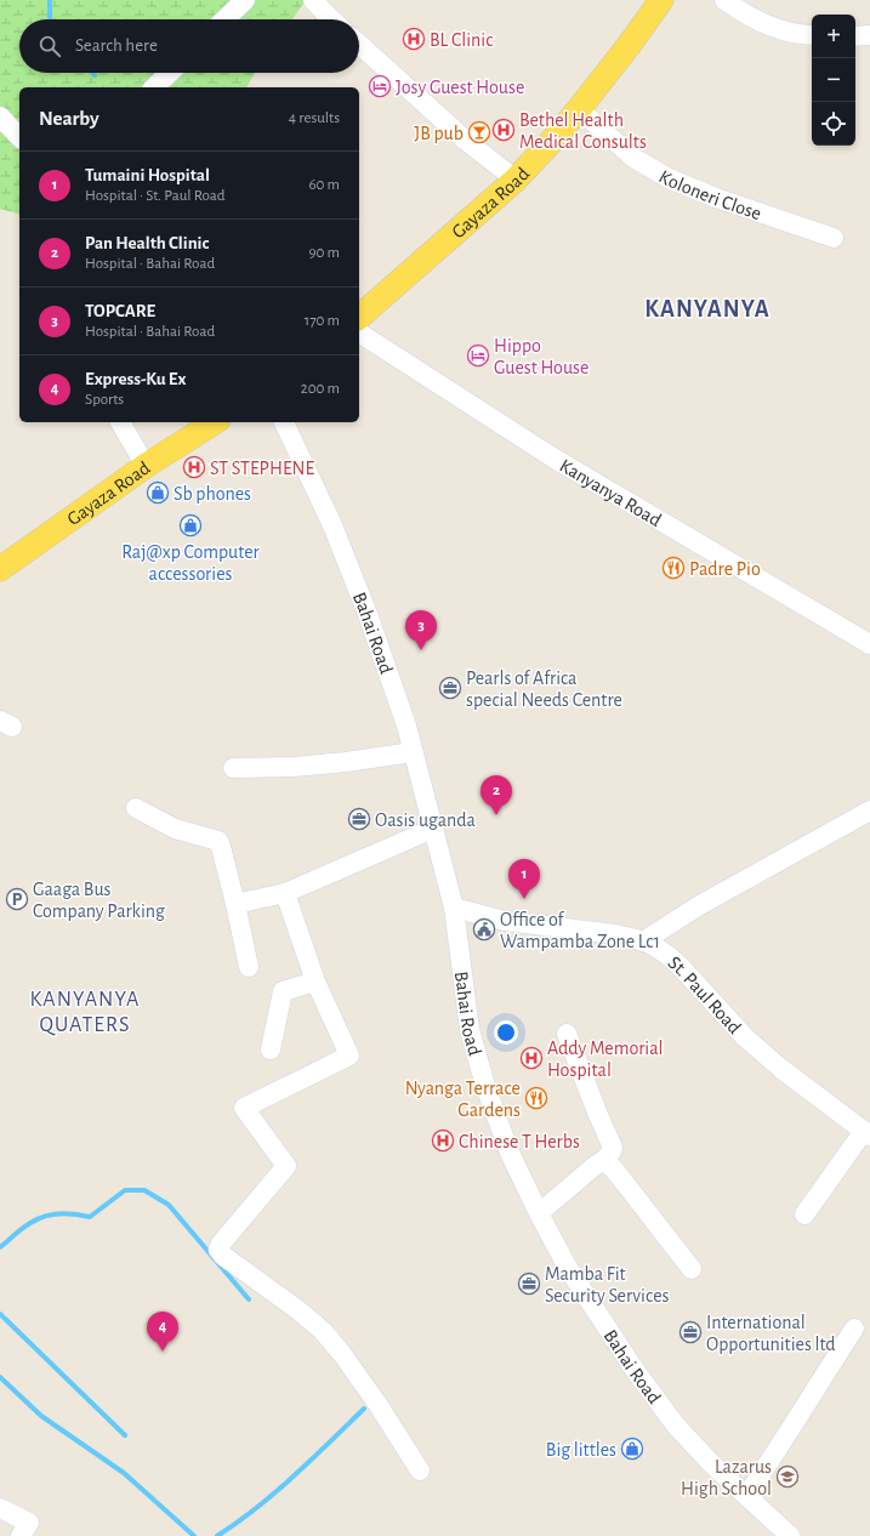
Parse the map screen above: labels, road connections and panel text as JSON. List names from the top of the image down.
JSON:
{
  "streets": {
    "main road": ["Gayaza Road"],
    "street": [
      "Koloneri Close",
      "Kanyanya Road",
      "Bahai Road",
      "St. Paul Road"
    ]
  },
  "crossings": [
    ["Koloneri Close", "Gayaza Road"],
    ["Bahai Road", "St. Paul Road"]
  ],
  "districts": ["KANYANYA", "KANYANYA QUATERS"],
  "places": {
    "hospital": [
      "BL Clinic",
      "Bethel Health Medical Consults",
      "ST STEPHENE",
      "Addy Memorial Hospital",
      "Chinese T Herbs"
    ],
    "hotel": ["Josy Guest House", "Hippo Guest House"],
    "bar": ["JB pub"],
    "shop": ["Sb phones", "Raj@xp Computer accessories", "Big littles"],
    "restaurant": ["Padre Pio", "Nyanga Terrace Gardens"],
    "office": [
      "Pearls of Africa special Needs Centre",
      "Oasis uganda",
      "Mamba Fit Security Services",
      "International Opportunities ltd"
    ],
    "parking": ["Gaaga Bus Company Parking"],
    "public building": ["Office of Wampamba Zone Lc1"],
    "school or university": ["Lazarus High School"]
  },
  "page": {
    "map_buttons": ["+", "−"],
    "search": "Search here",
    "heading": ["Nearby", "4 results"],
    "list": [
      {
        "mark": "1",
        "name": "Tumaini Hospital",
        "note": "Hospital · St. Paul Road",
        "value": "60 m"
      },
      {
        "mark": "2",
        "name": "Pan Health Clinic",
        "note": "Hospital · Bahai Road",
        "value": "90 m"
      },
      {
        "mark": "3",
        "name": "TOPCARE",
        "note": "Hospital · Bahai Road",
        "value": "170 m"
      },
      {
        "mark": "4",
        "name": "Express-Ku Ex",
        "note": "Sports",
        "value": "200 m"
      }
    ],
    "pins": [
      "3",
      "2",
      "1",
      "4"
    ]
  }
}
